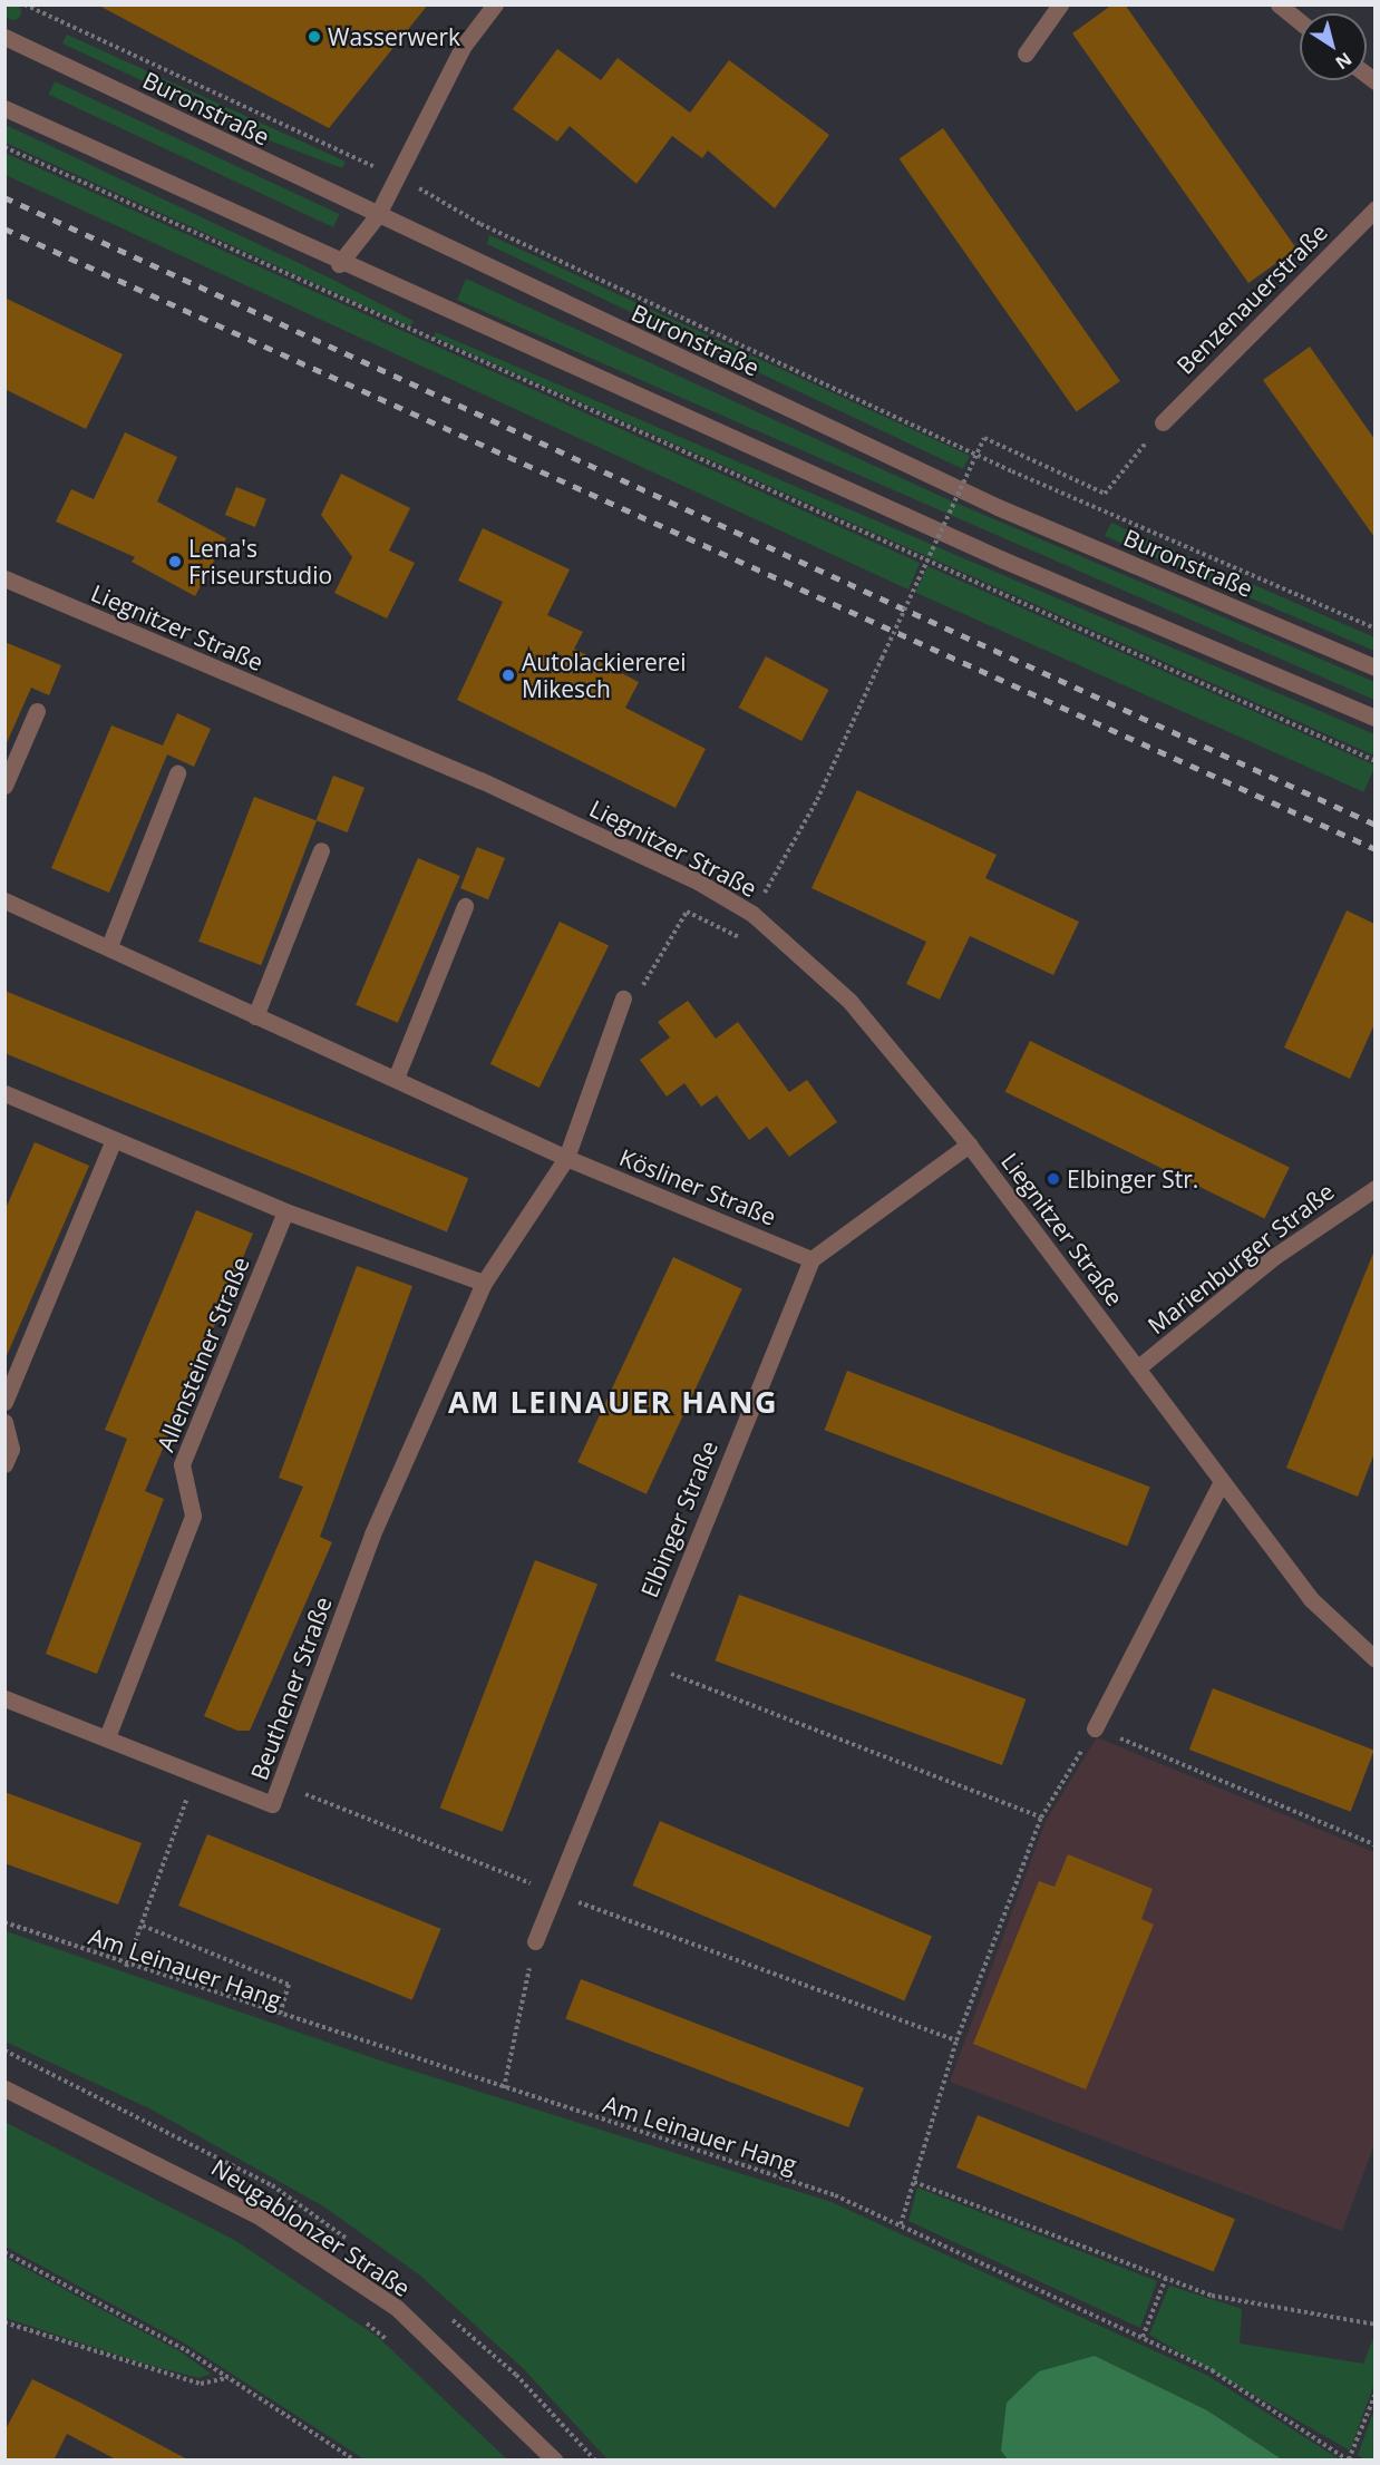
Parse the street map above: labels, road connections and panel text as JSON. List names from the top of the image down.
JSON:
{
  "streets": {
    "street": [
      "Buronstraße",
      "Benzenauerstraße",
      "Liegnitzer Straße",
      "Kösliner Straße",
      "Marienburger Straße",
      "Allensteiner Straße",
      "Elbinger Straße",
      "Beuthener Straße",
      "Neugablonzer Straße"
    ],
    "path": ["Am Leinauer Hang"]
  },
  "crossings": [
    ["Liegnitzer Straße", "Marienburger Straße"],
    ["Kösliner Straße", "Elbinger Straße"],
    ["Allensteiner Straße", "Beuthener Straße"]
  ],
  "districts": ["AM LEINAUER HANG"],
  "places": [
    "Wasserwerk",
    "Lena's Friseurstudio",
    "Autolackiererei Mikesch",
    "Elbinger Str."
  ],
  "north": "bottom right"
}
